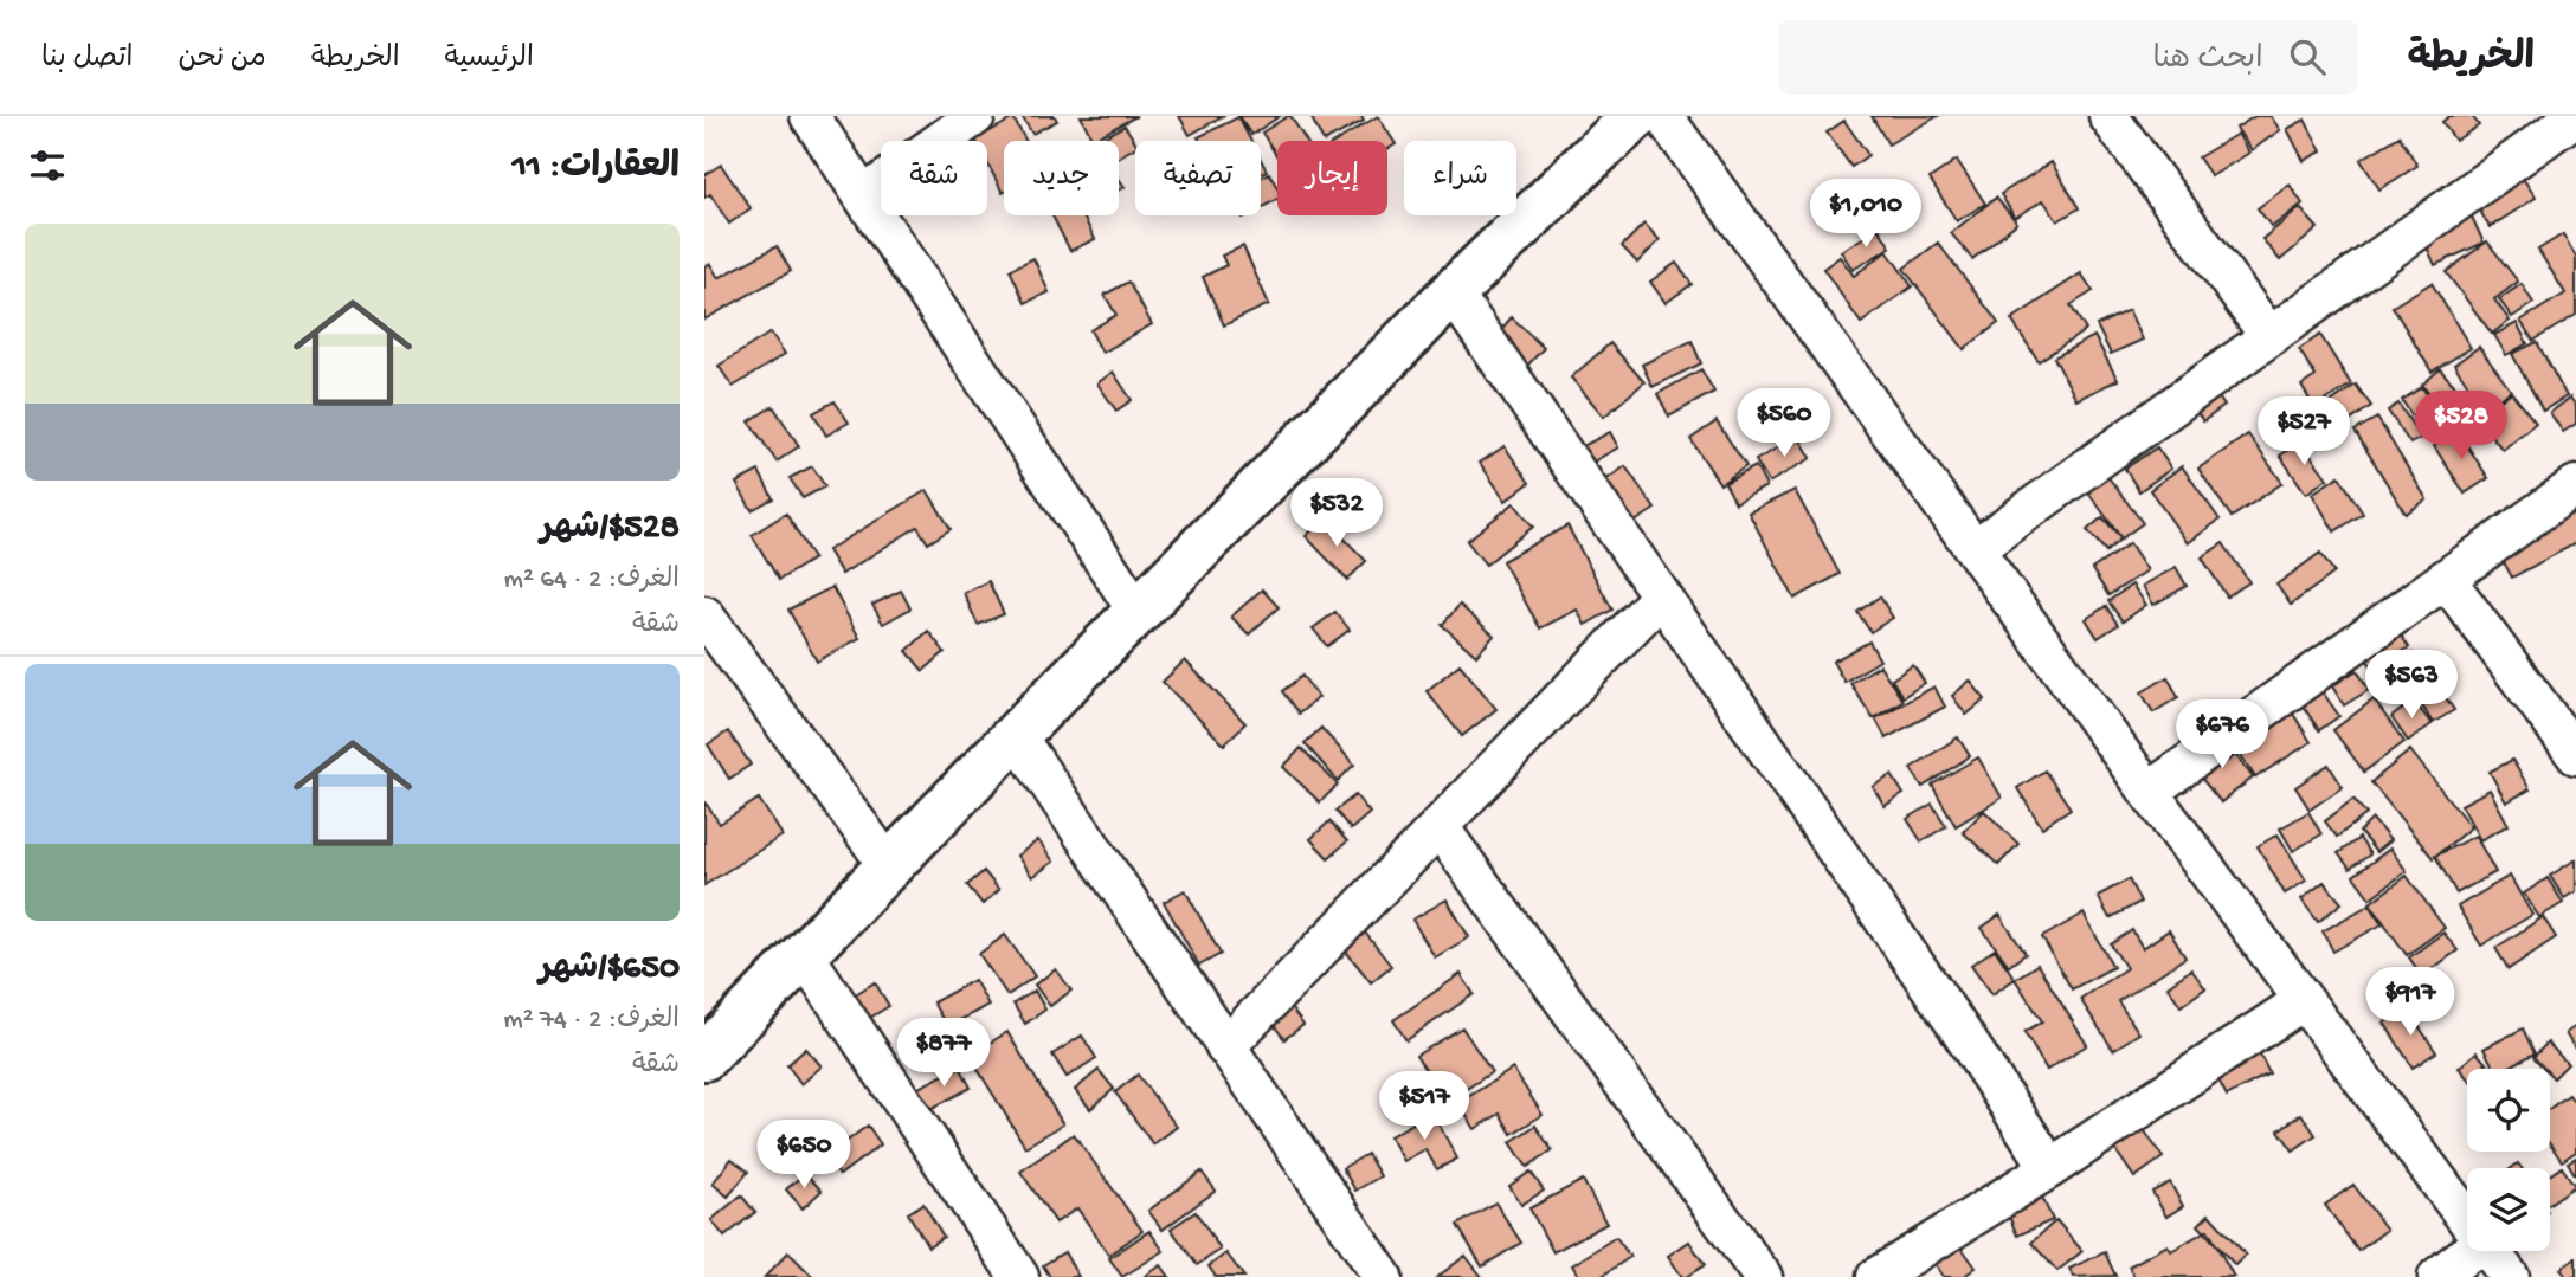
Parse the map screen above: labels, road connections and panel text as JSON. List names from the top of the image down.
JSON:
{
  "page": {
    "header": "الخريطة",
    "search": "ابحث هنا",
    "nav": [
      "الرئيسية",
      "الخريطة",
      "من نحن",
      "اتصل بنا"
    ],
    "heading": "العقارات: 11",
    "chip": [
      "شراء",
      "إيجار",
      "تصفية",
      "جديد",
      "شقة"
    ],
    "price": [
      "$1,010",
      "$560",
      "$528",
      "$527",
      "$532",
      "$563",
      "$676",
      "$917",
      "$877",
      "$517",
      "$650"
    ],
    "list": [
      {
        "name": "$528/شهر",
        "note": "الغرف: 2 · 64 m² · شقة"
      },
      {
        "name": "$650/شهر",
        "note": "الغرف: 2 · 74 m² · شقة"
      }
    ]
  }
}
